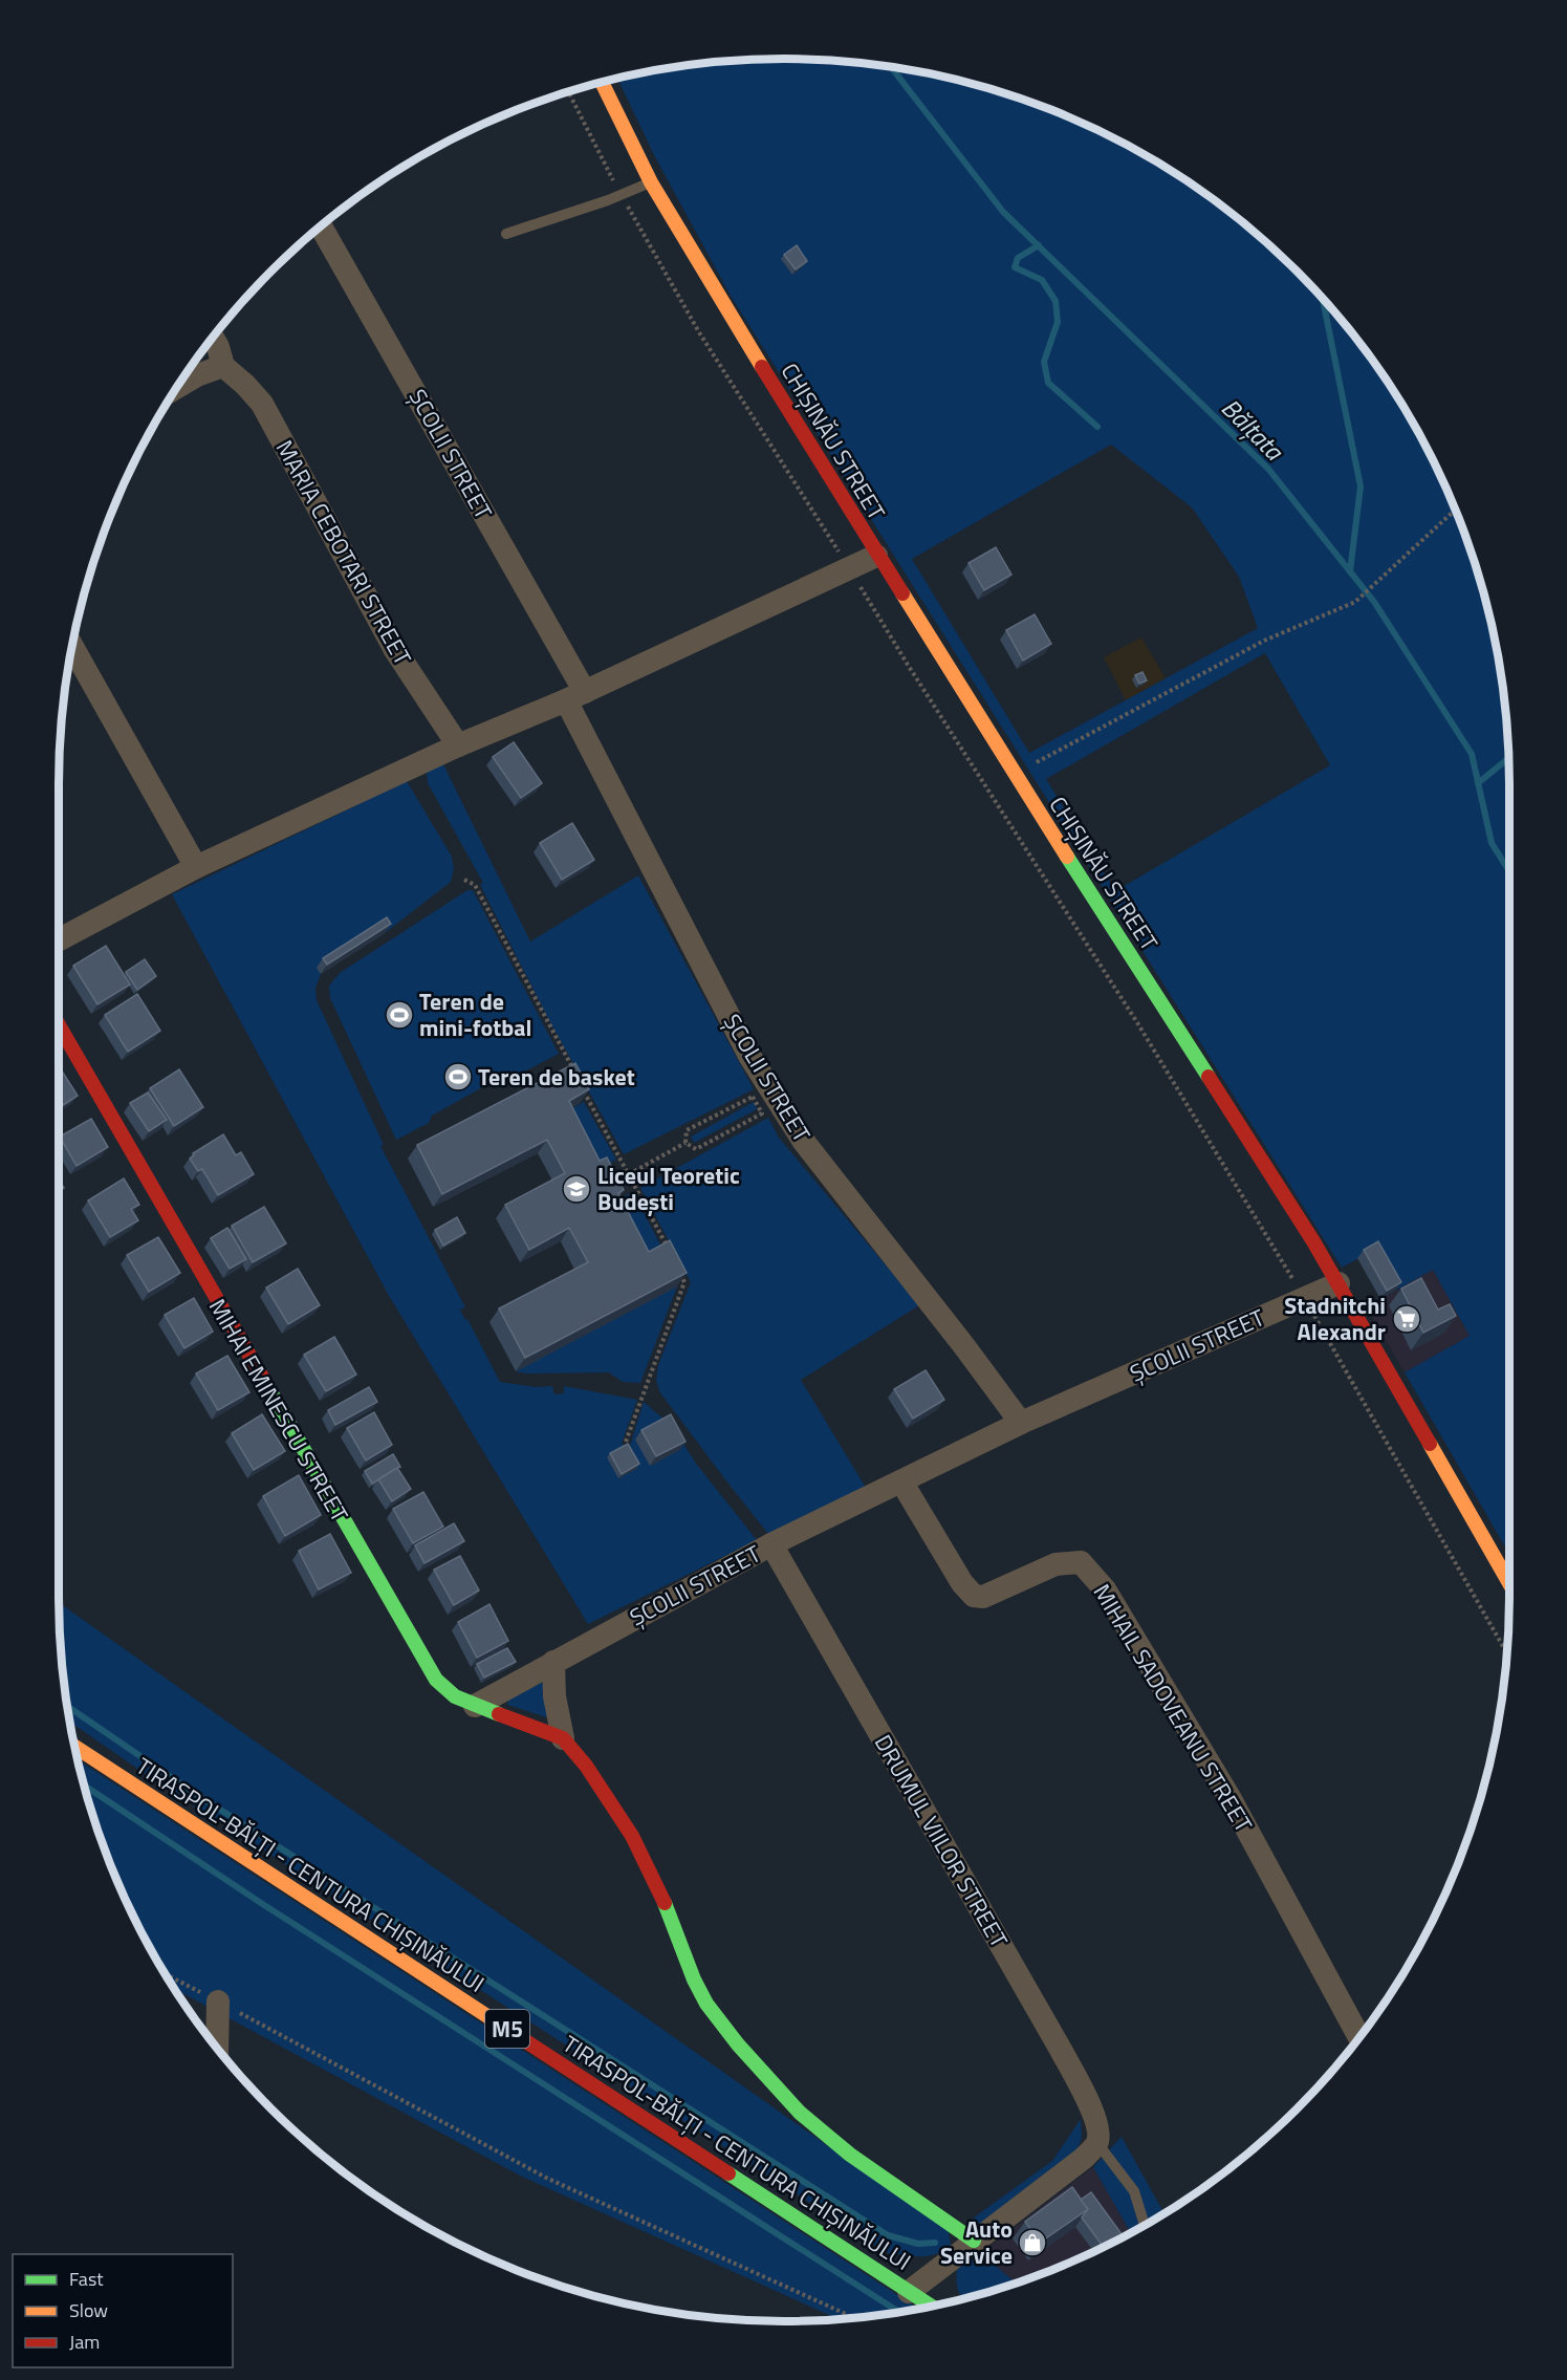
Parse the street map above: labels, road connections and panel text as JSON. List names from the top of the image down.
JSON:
{
  "streets": {
    "main road": [
      "CHIȘINĂU STREET",
      "MIHAI EMINESCU STREET",
      "TIRASPOL-BĂLŢI - CENTURA CHIȘINĂULUI",
      "M5"
    ],
    "street": [
      "ȘCOLII STREET",
      "MARIA CEBOTARI STREET",
      "MIHAIL SADOVEANU STREET",
      "DRUMUL VIILOR STREET"
    ]
  },
  "crossings": [
    ["CHIȘINĂU STREET", "ȘCOLII STREET"],
    ["ȘCOLII STREET", "MIHAI EMINESCU STREET"],
    ["ȘCOLII STREET", "MIHAIL SADOVEANU STREET"],
    ["ȘCOLII STREET", "DRUMUL VIILOR STREET"]
  ],
  "water": ["Bălţata"],
  "places": {
    "sports": ["Teren de mini-fotbal", "Teren de basket"],
    "school or university": ["Liceul Teoretic Budești"],
    "supermarket": ["Stadnitchi Alexandr"],
    "shop": ["Auto Service"]
  },
  "legend": ["Fast", "Slow", "Jam"]
}
